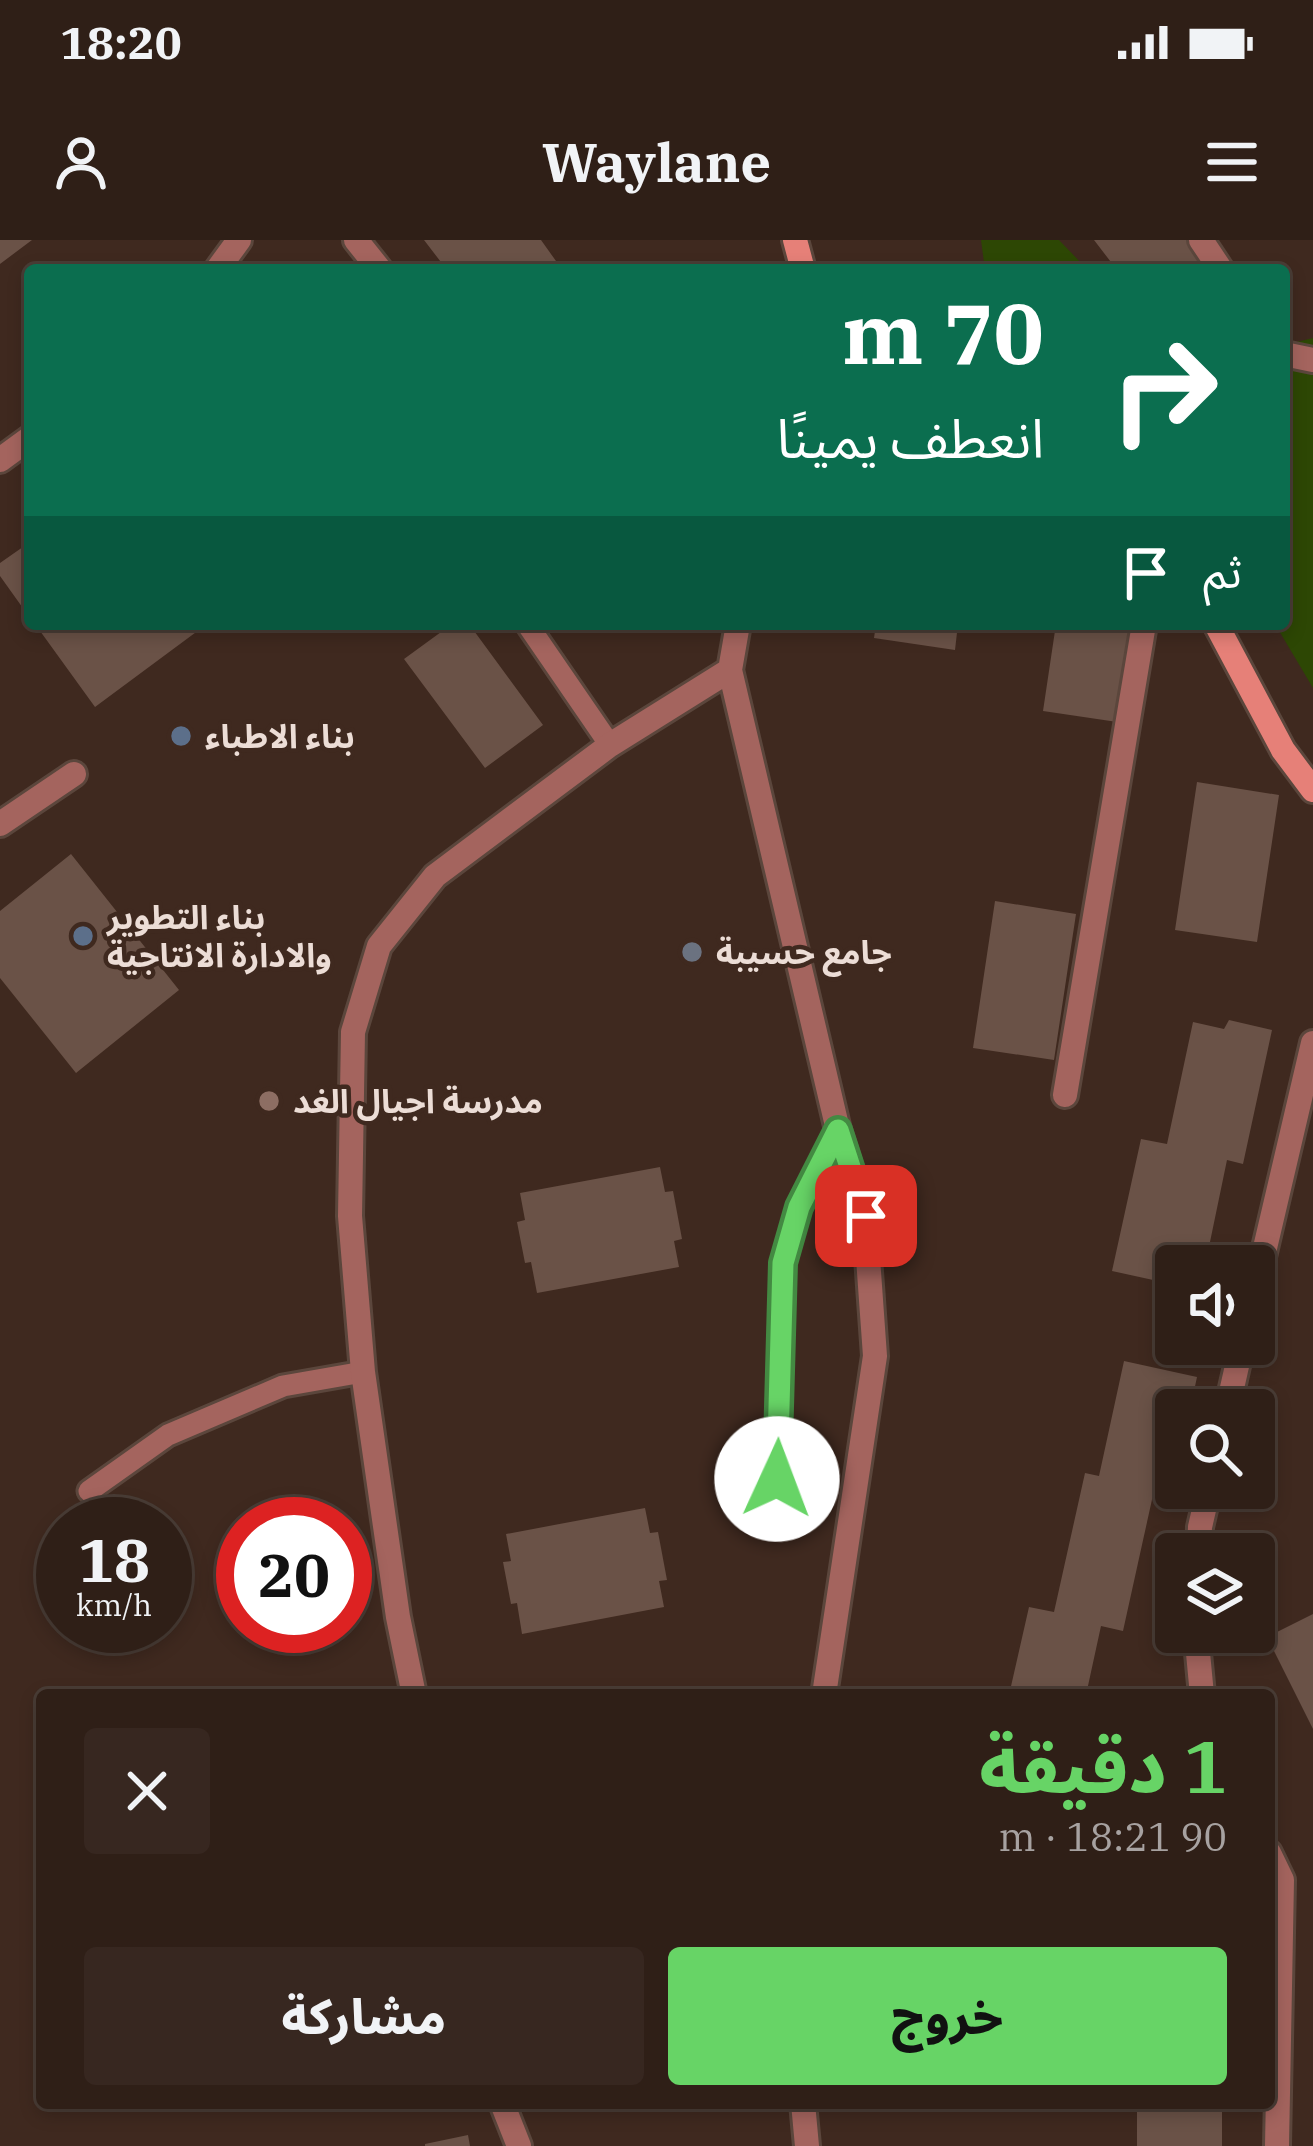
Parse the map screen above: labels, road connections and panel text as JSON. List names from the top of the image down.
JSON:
{
  "places": [
    "بناء الاطباء",
    "بناء التطوير والادارة الانتاجية",
    "جامع حسيبة",
    "مدرسة اجيال الغد"
  ],
  "page": {
    "status": "18:20",
    "header": "Waylane",
    "turn": ["70 m", "انعطف يمينًا"],
    "then": "ثم",
    "speed": "18 km/h",
    "limit": "20",
    "heading": ["1 دقيقة", "90 m · 18:21"],
    "buttons": ["خروج", "مشاركة"]
  }
}
